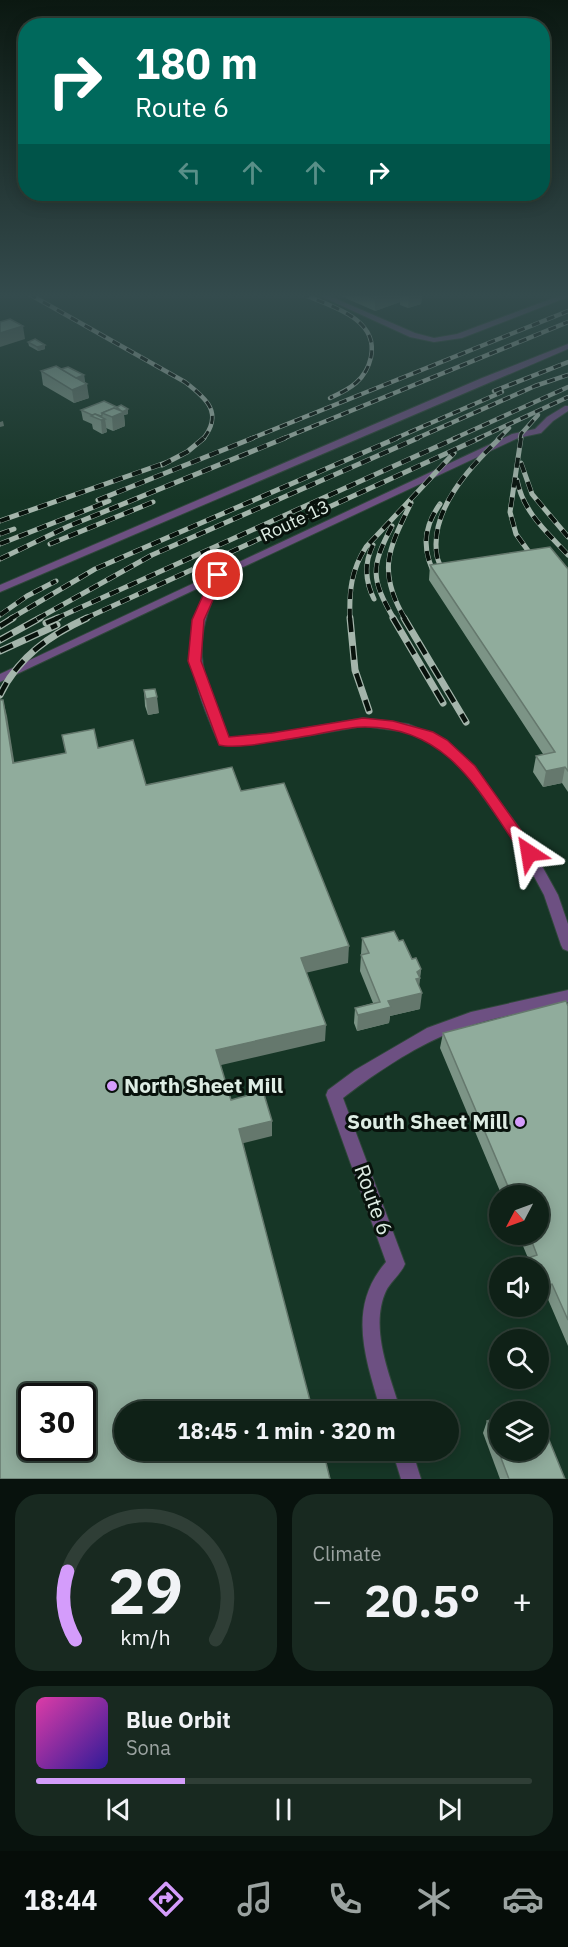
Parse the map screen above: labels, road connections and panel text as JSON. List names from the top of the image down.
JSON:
{
  "streets": {
    "street": ["Route 13", "Route 6"]
  },
  "places": ["North Sheet Mill", "South Sheet Mill"],
  "north": "bottom left",
  "page": {
    "turn": ["180 m", "Route 6"],
    "limit": "30",
    "trip": "18:45 · 1 min · 320 m",
    "tile": "Climate",
    "heat": ["−", "20.5°", "+"],
    "song": ["Blue Orbit", "Sona"],
    "tabs": "18:44",
    "gauge": ["29", "km/h"]
  }
}
